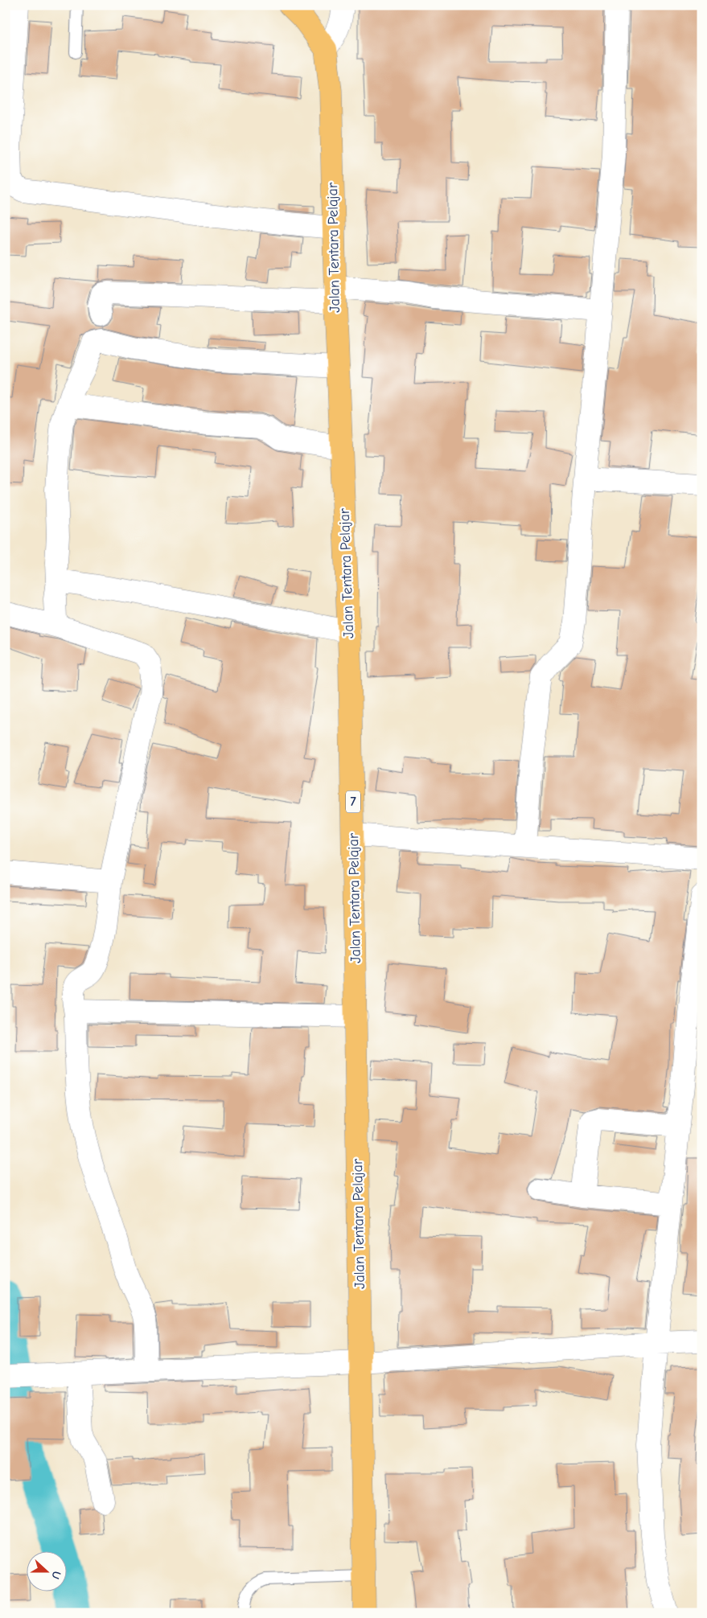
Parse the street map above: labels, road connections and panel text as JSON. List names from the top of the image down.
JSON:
{
  "streets": {
    "highway": ["Jalan Tentara Pelajar", "7"]
  },
  "north": "right"
}
